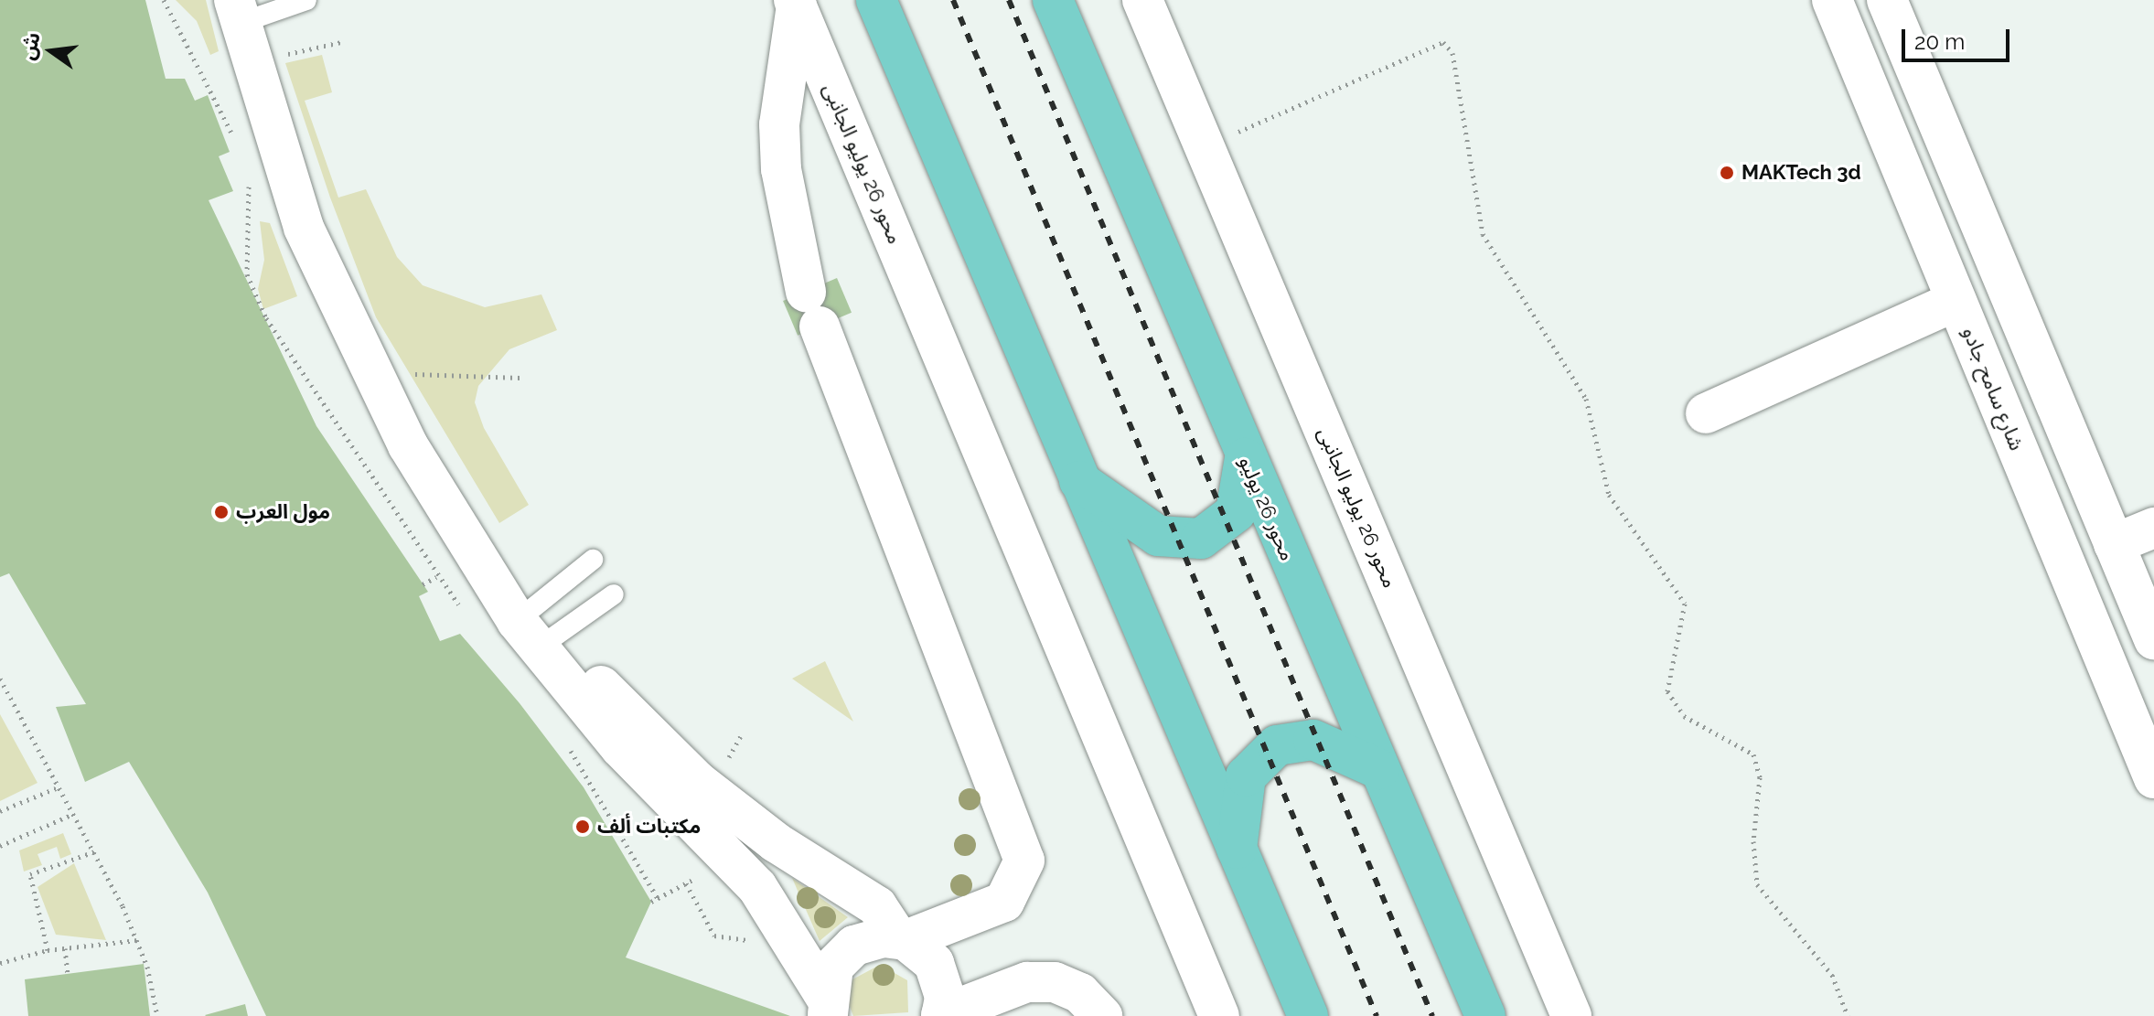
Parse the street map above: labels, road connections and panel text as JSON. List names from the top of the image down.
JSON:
{
  "streets": {
    "highway": ["محور 26 يوليو"],
    "street": ["محور 26 يوليو الجانبى", "شارع سامح جادو"]
  },
  "places": ["MAKTech 3d", "مول العرب", "مكتبات ألف"],
  "scale_bar": "20 m",
  "north": "left"
}
